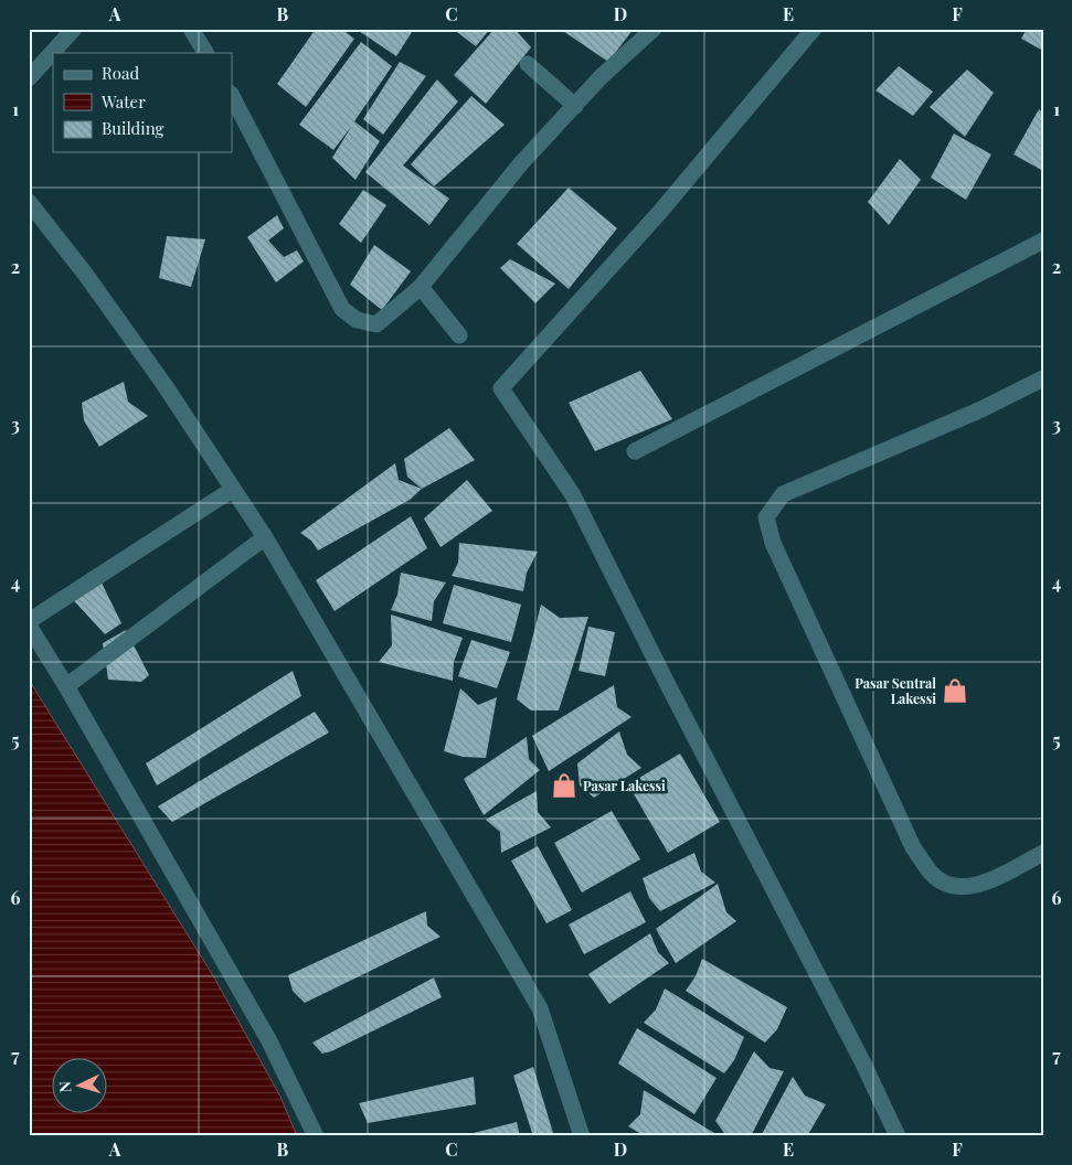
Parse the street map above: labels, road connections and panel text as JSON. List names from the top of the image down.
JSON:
{
  "places": {
    "shop": ["Pasar Sentral Lakessi", "Pasar Lakessi"]
  },
  "legend": ["Road", "Water", "Building"],
  "north": "left",
  "grid": {
    "columns": [
      "A",
      "B",
      "C",
      "D",
      "E",
      "F"
    ],
    "rows": [
      "1",
      "2",
      "3",
      "4",
      "5",
      "6",
      "7"
    ]
  }
}
